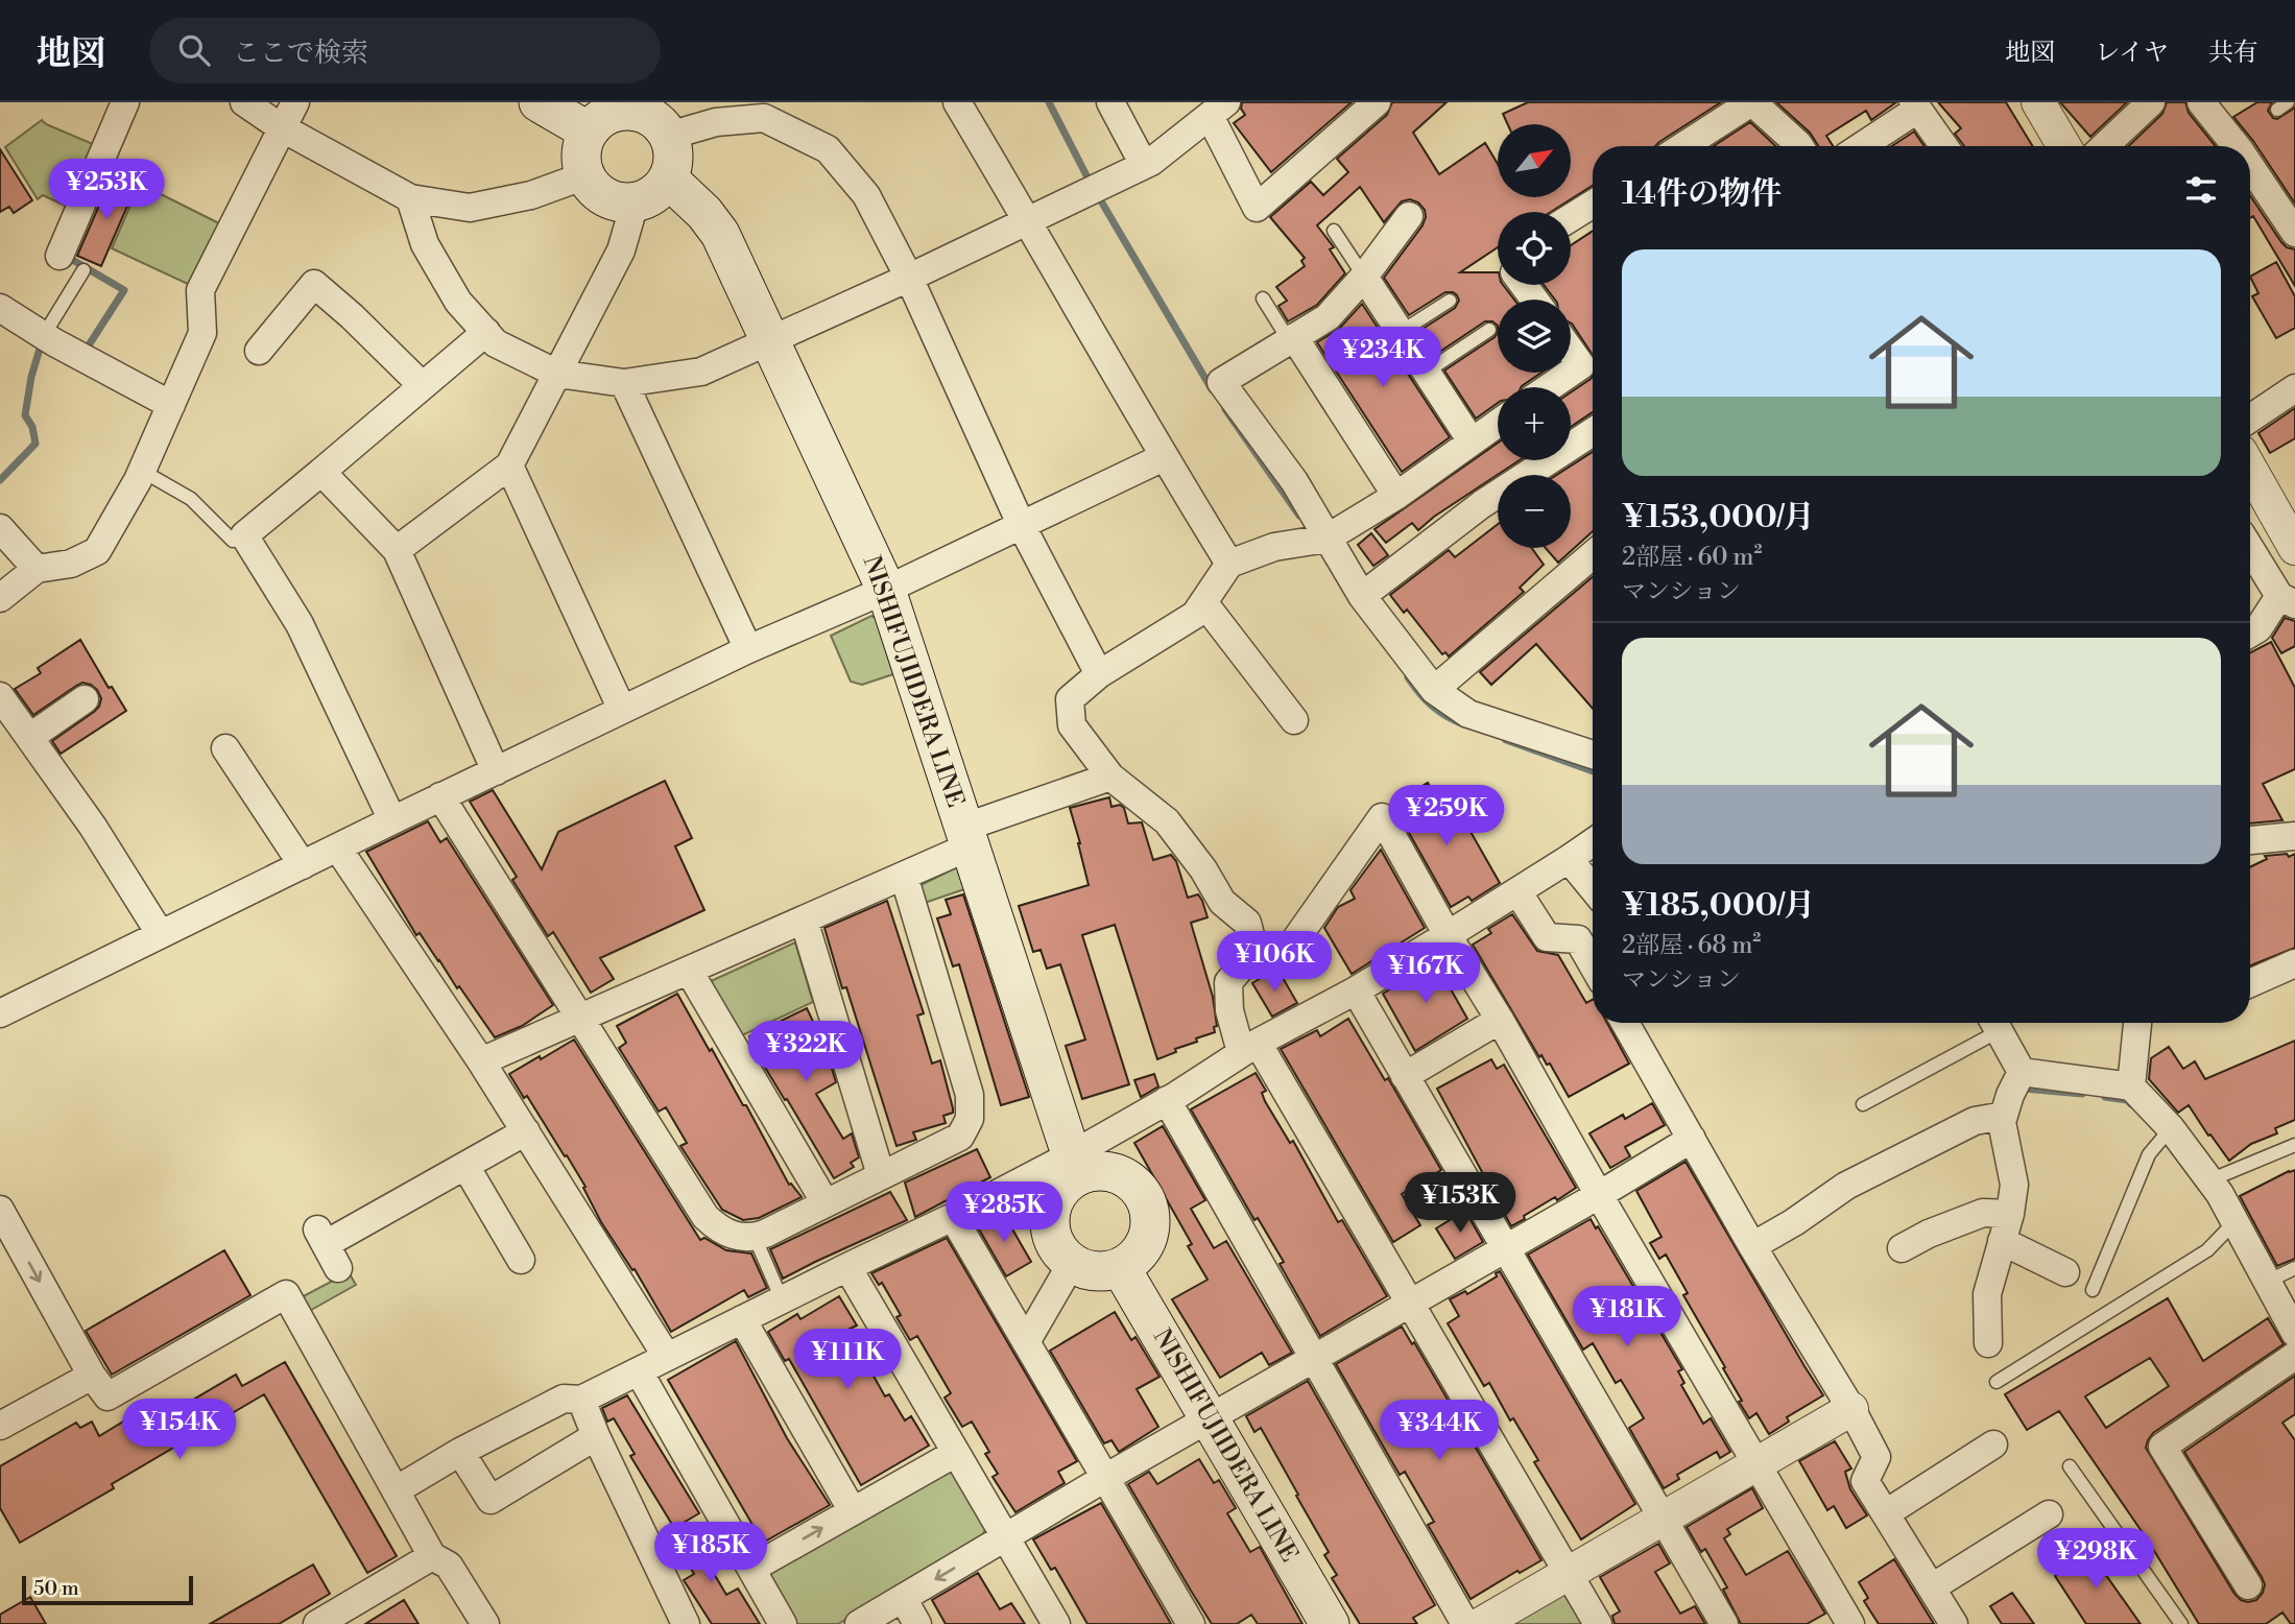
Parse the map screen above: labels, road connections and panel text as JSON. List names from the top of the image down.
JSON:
{
  "streets": {
    "main road": ["NISHIFUJIIDERA LINE"]
  },
  "scale_bar": "50 m",
  "north": "top right",
  "page": {
    "header": "地図",
    "search": "ここで検索",
    "nav": ["地図", "レイヤ", "共有"],
    "map_buttons": ["+", "−"],
    "heading": "14件の物件",
    "price": [
      "¥253K",
      "¥234K",
      "¥259K",
      "¥106K",
      "¥167K",
      "¥322K",
      "¥153K",
      "¥285K",
      "¥181K",
      "¥111K",
      "¥154K",
      "¥344K",
      "¥185K",
      "¥298K"
    ],
    "list": [
      {
        "name": "¥153,000/月",
        "note": "2部屋 · 60 m² · マンション"
      },
      {
        "name": "¥185,000/月",
        "note": "2部屋 · 68 m² · マンション"
      }
    ],
    "scale": "50 m"
  }
}
